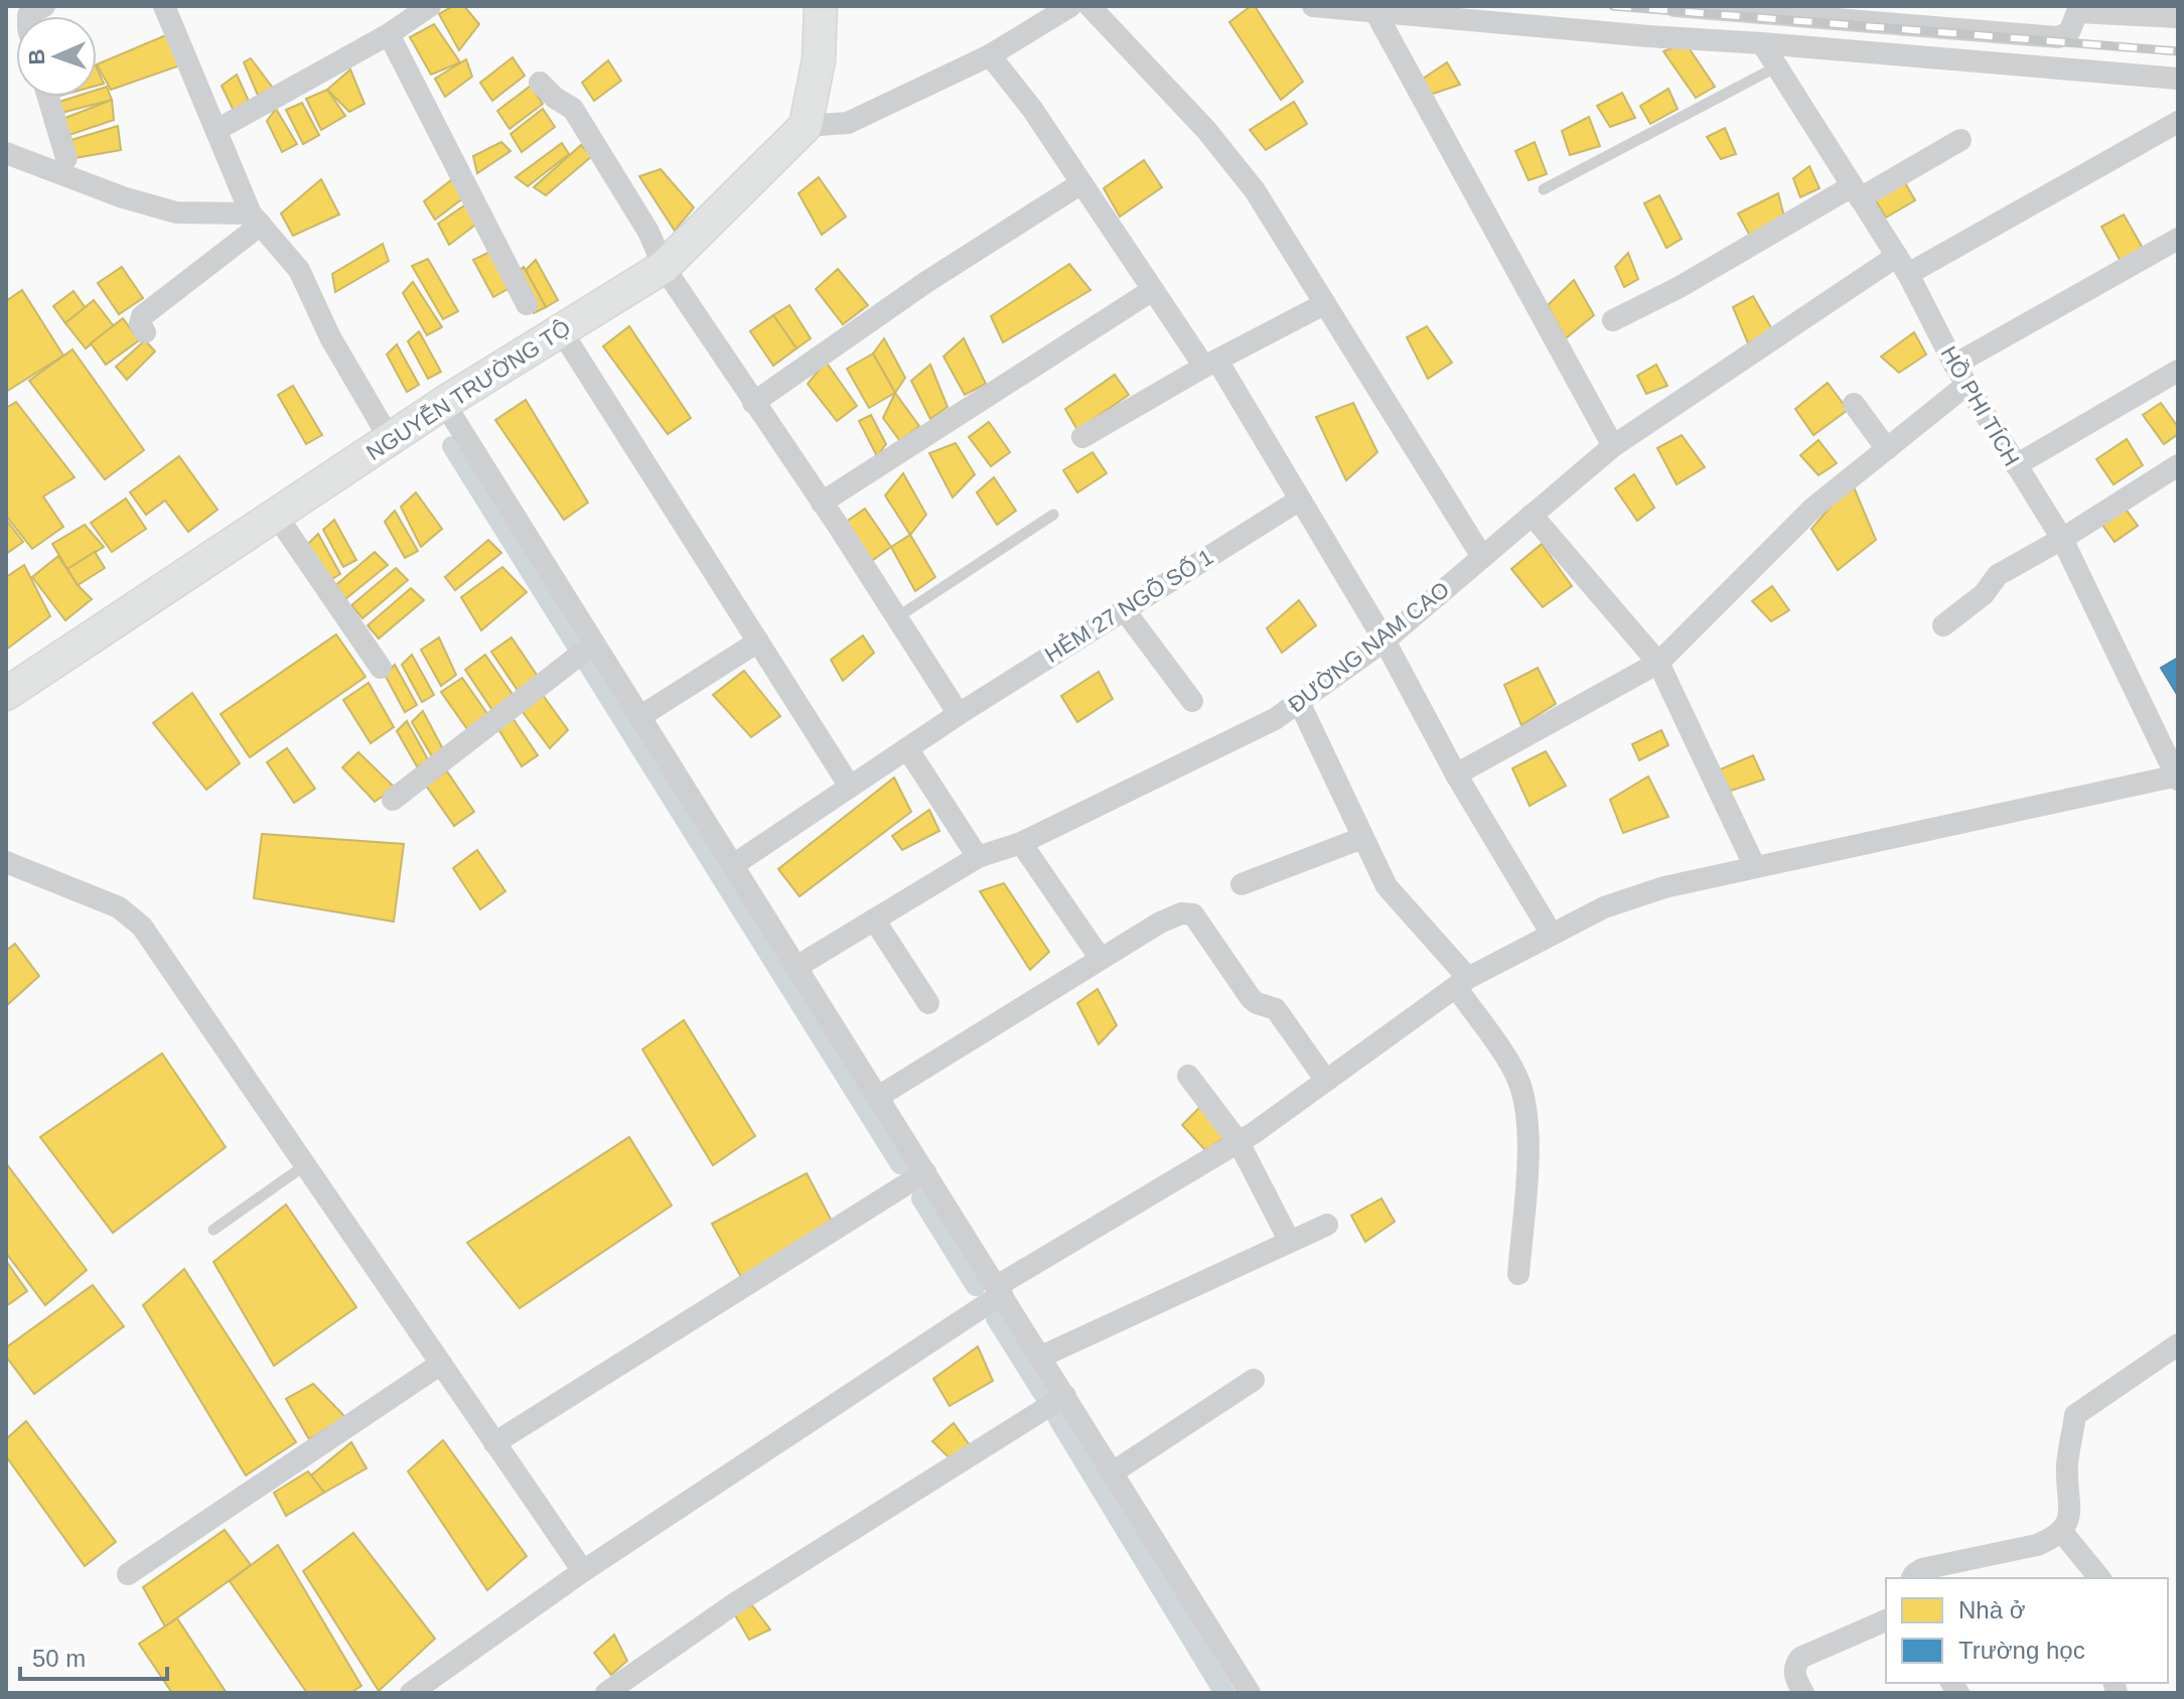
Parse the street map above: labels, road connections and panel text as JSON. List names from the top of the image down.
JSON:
{
  "streets": {
    "main road": ["NGUYỄN TRƯỜNG TỘ"],
    "street": ["HỒ PHI TÍCH", "HẺM 27 NGÕ SỐ 1", "ĐƯỜNG NAM CAO"]
  },
  "crossings": [
    ["HỒ PHI TÍCH", "ĐƯỜNG NAM CAO"]
  ],
  "legend": ["Nhà ở", "Trường học"],
  "scale_bar": "50 m",
  "north": "left"
}
